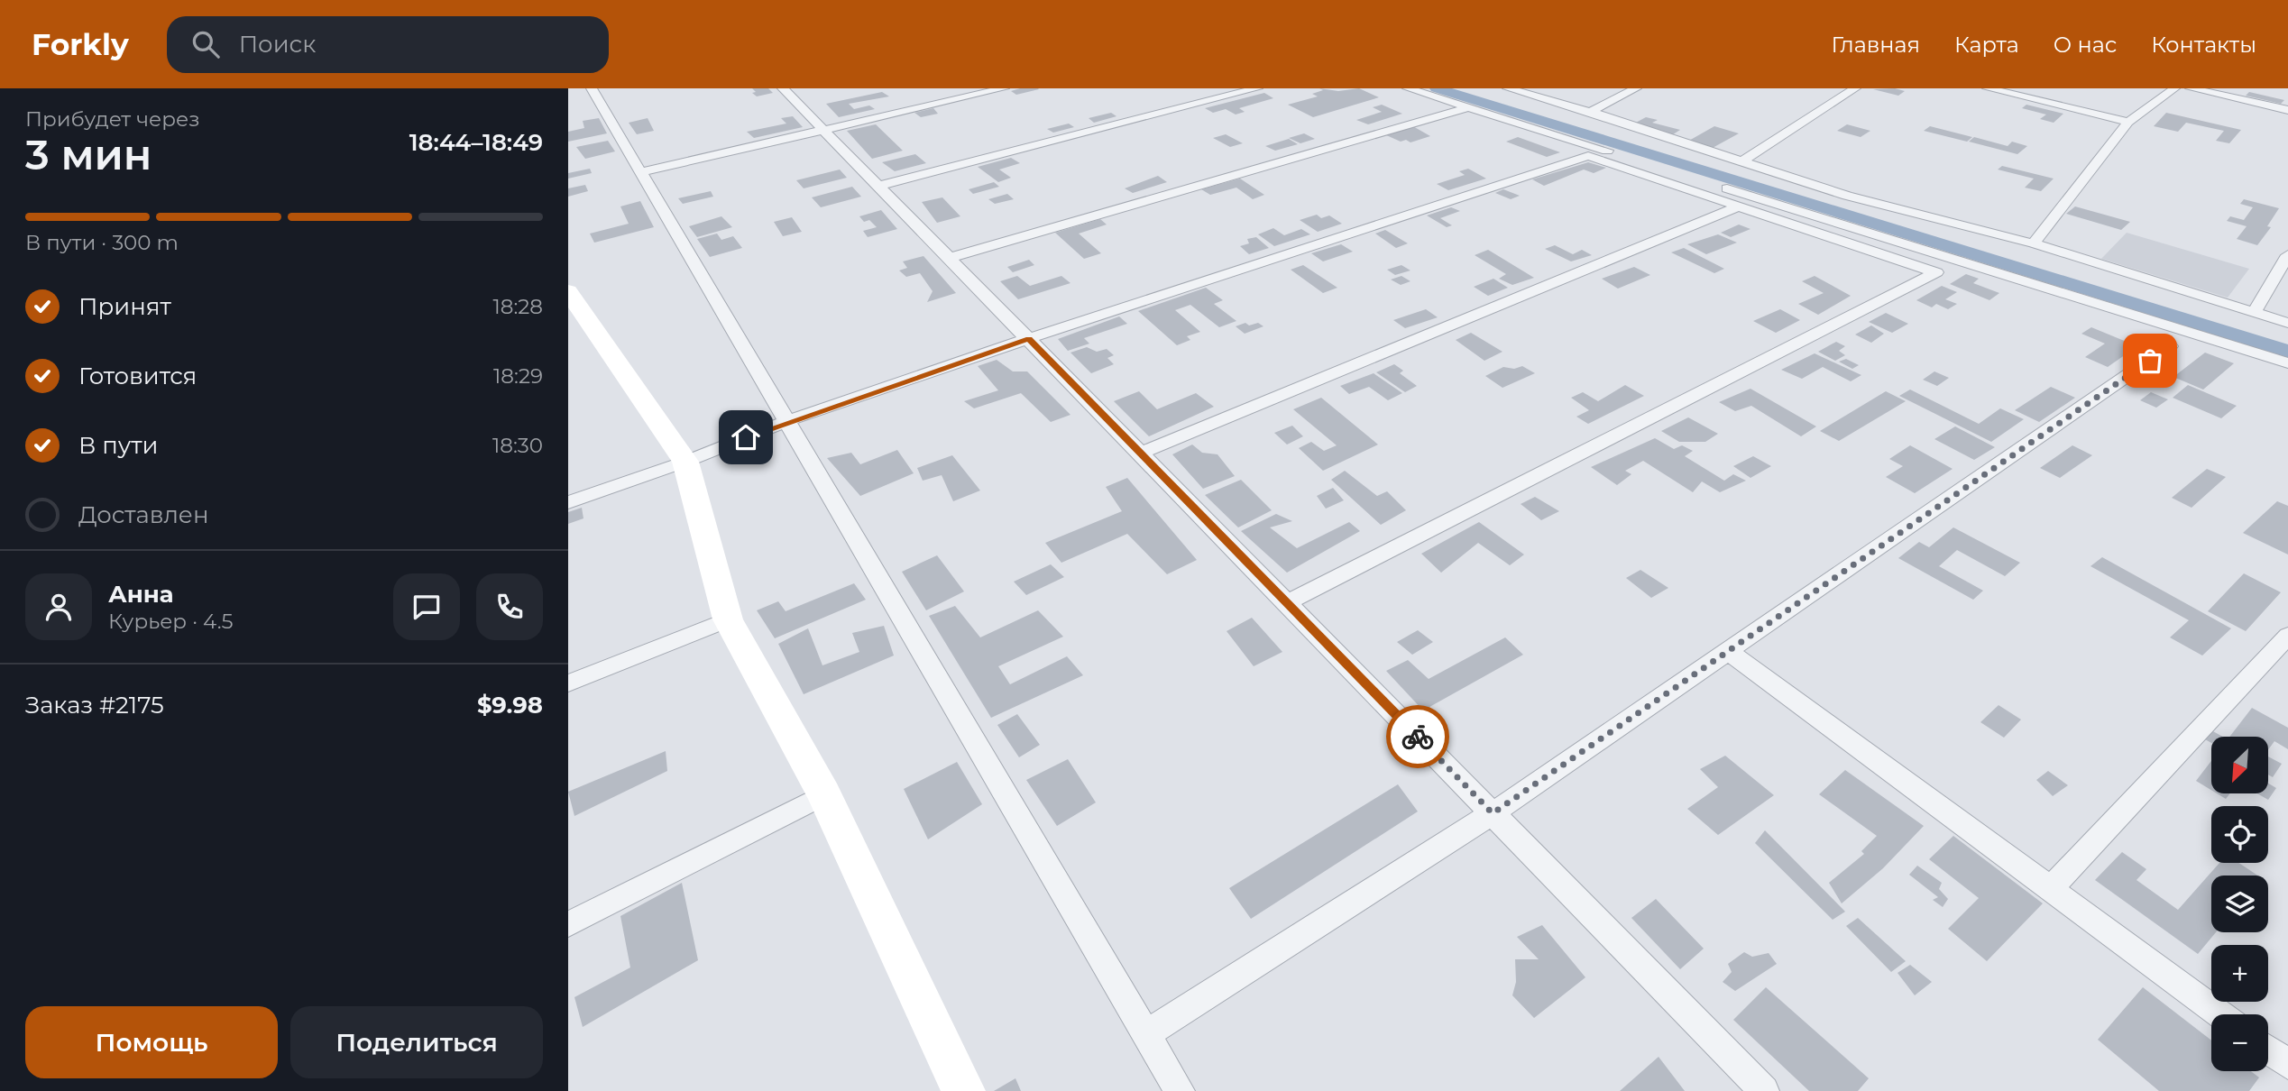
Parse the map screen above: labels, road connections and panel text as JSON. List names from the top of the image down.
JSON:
{
  "north": "bottom left",
  "page": {
    "header": "Forkly",
    "search": "Поиск",
    "nav": [
      "Главная",
      "Карта",
      "О нас",
      "Контакты"
    ],
    "heading": ["3 мин", "Прибудет через", "18:44–18:49"],
    "panel": [
      "Анна",
      "Курьер · 4.5",
      "Заказ #2175",
      "$9.98"
    ],
    "bar": "В пути · 300 m",
    "list": [
      ["Принят", "18:28"],
      ["Готовится", "18:29"],
      ["В пути", "18:30"],
      "Доставлен"
    ],
    "map_buttons": ["+", "−"],
    "buttons": ["Помощь", "Поделиться"]
  }
}
